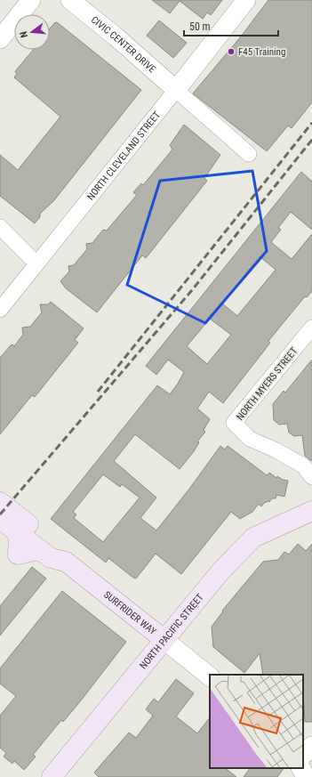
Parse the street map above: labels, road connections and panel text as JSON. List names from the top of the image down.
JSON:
{
  "streets": {
    "main road": ["SURFRIDER WAY", "NORTH PACIFIC STREET"],
    "street": ["CIVIC CENTER DRIVE", "NORTH CLEVELAND STREET", "NORTH MYERS STREET"]
  },
  "crossings": [
    ["CIVIC CENTER DRIVE", "NORTH CLEVELAND STREET"],
    ["SURFRIDER WAY", "NORTH PACIFIC STREET"]
  ],
  "places": ["F45 Training"],
  "scale_bar": "50 m",
  "north": "left"
}
